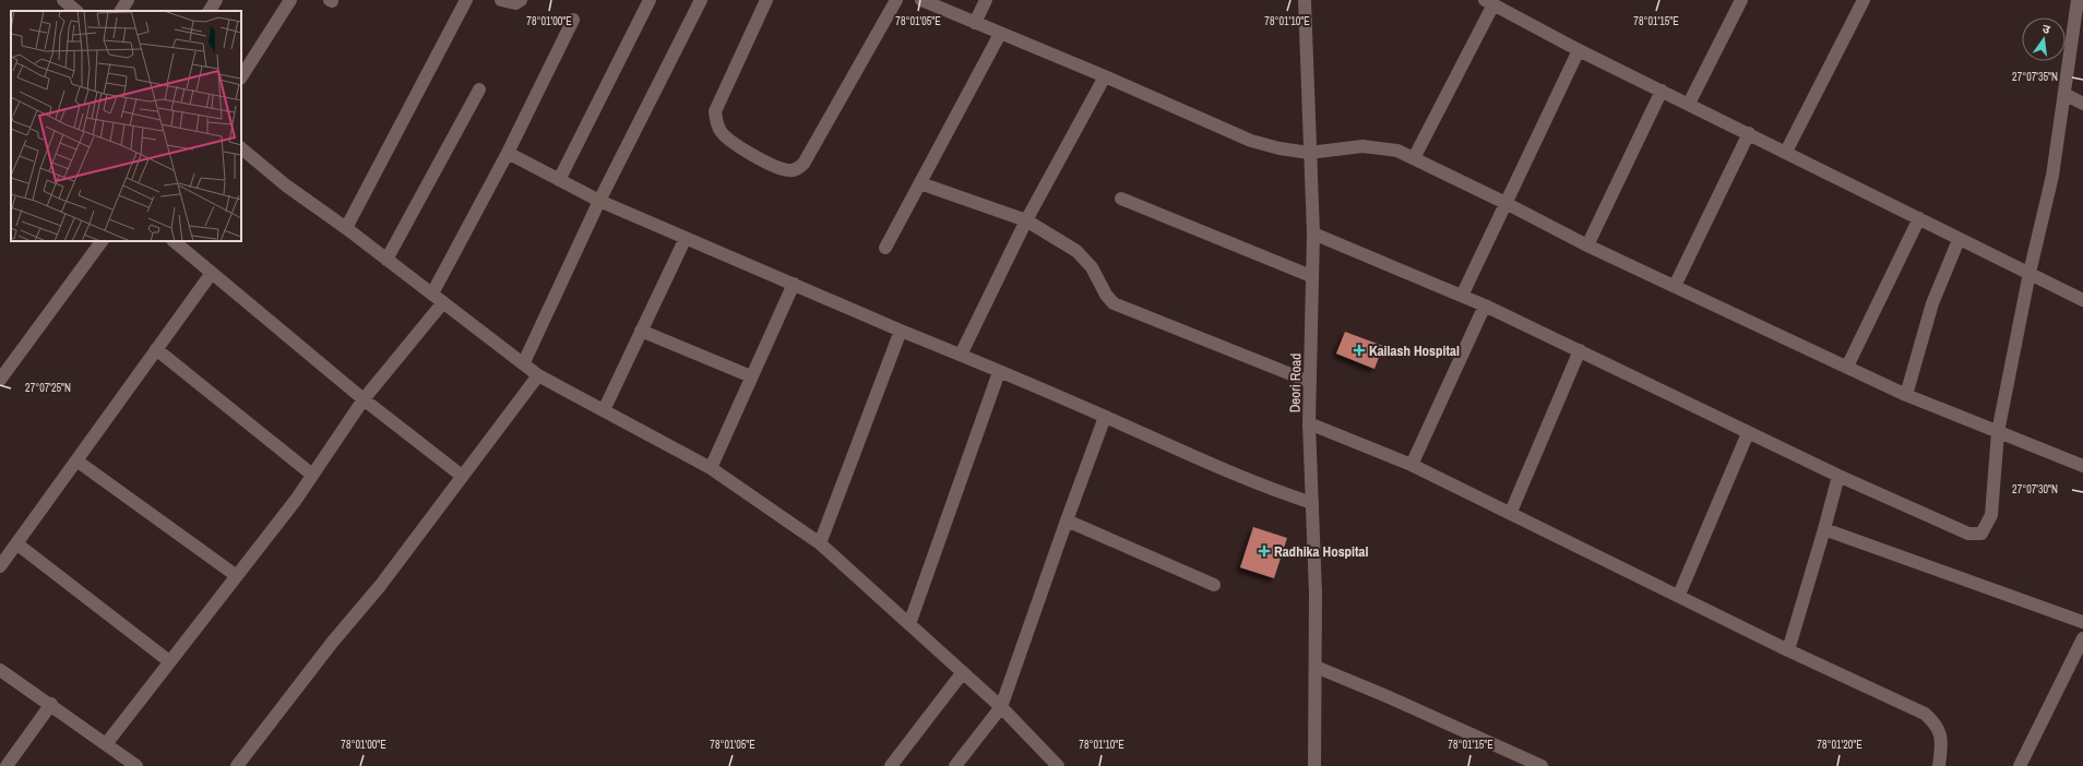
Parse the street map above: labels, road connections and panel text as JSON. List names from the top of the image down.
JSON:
{
  "streets": {
    "street": ["Deori Road"]
  },
  "places": {
    "health": ["Kailash Hospital", "Radhika Hospital"]
  },
  "north": "top",
  "coordinates": [
    "78°01'00\"E",
    "78°01'05\"E",
    "78°01'10\"E",
    "78°01'15\"E",
    "27°07'35\"N",
    "27°07'25\"N",
    "27°07'30\"N",
    "78°01'20\"E"
  ]
}
